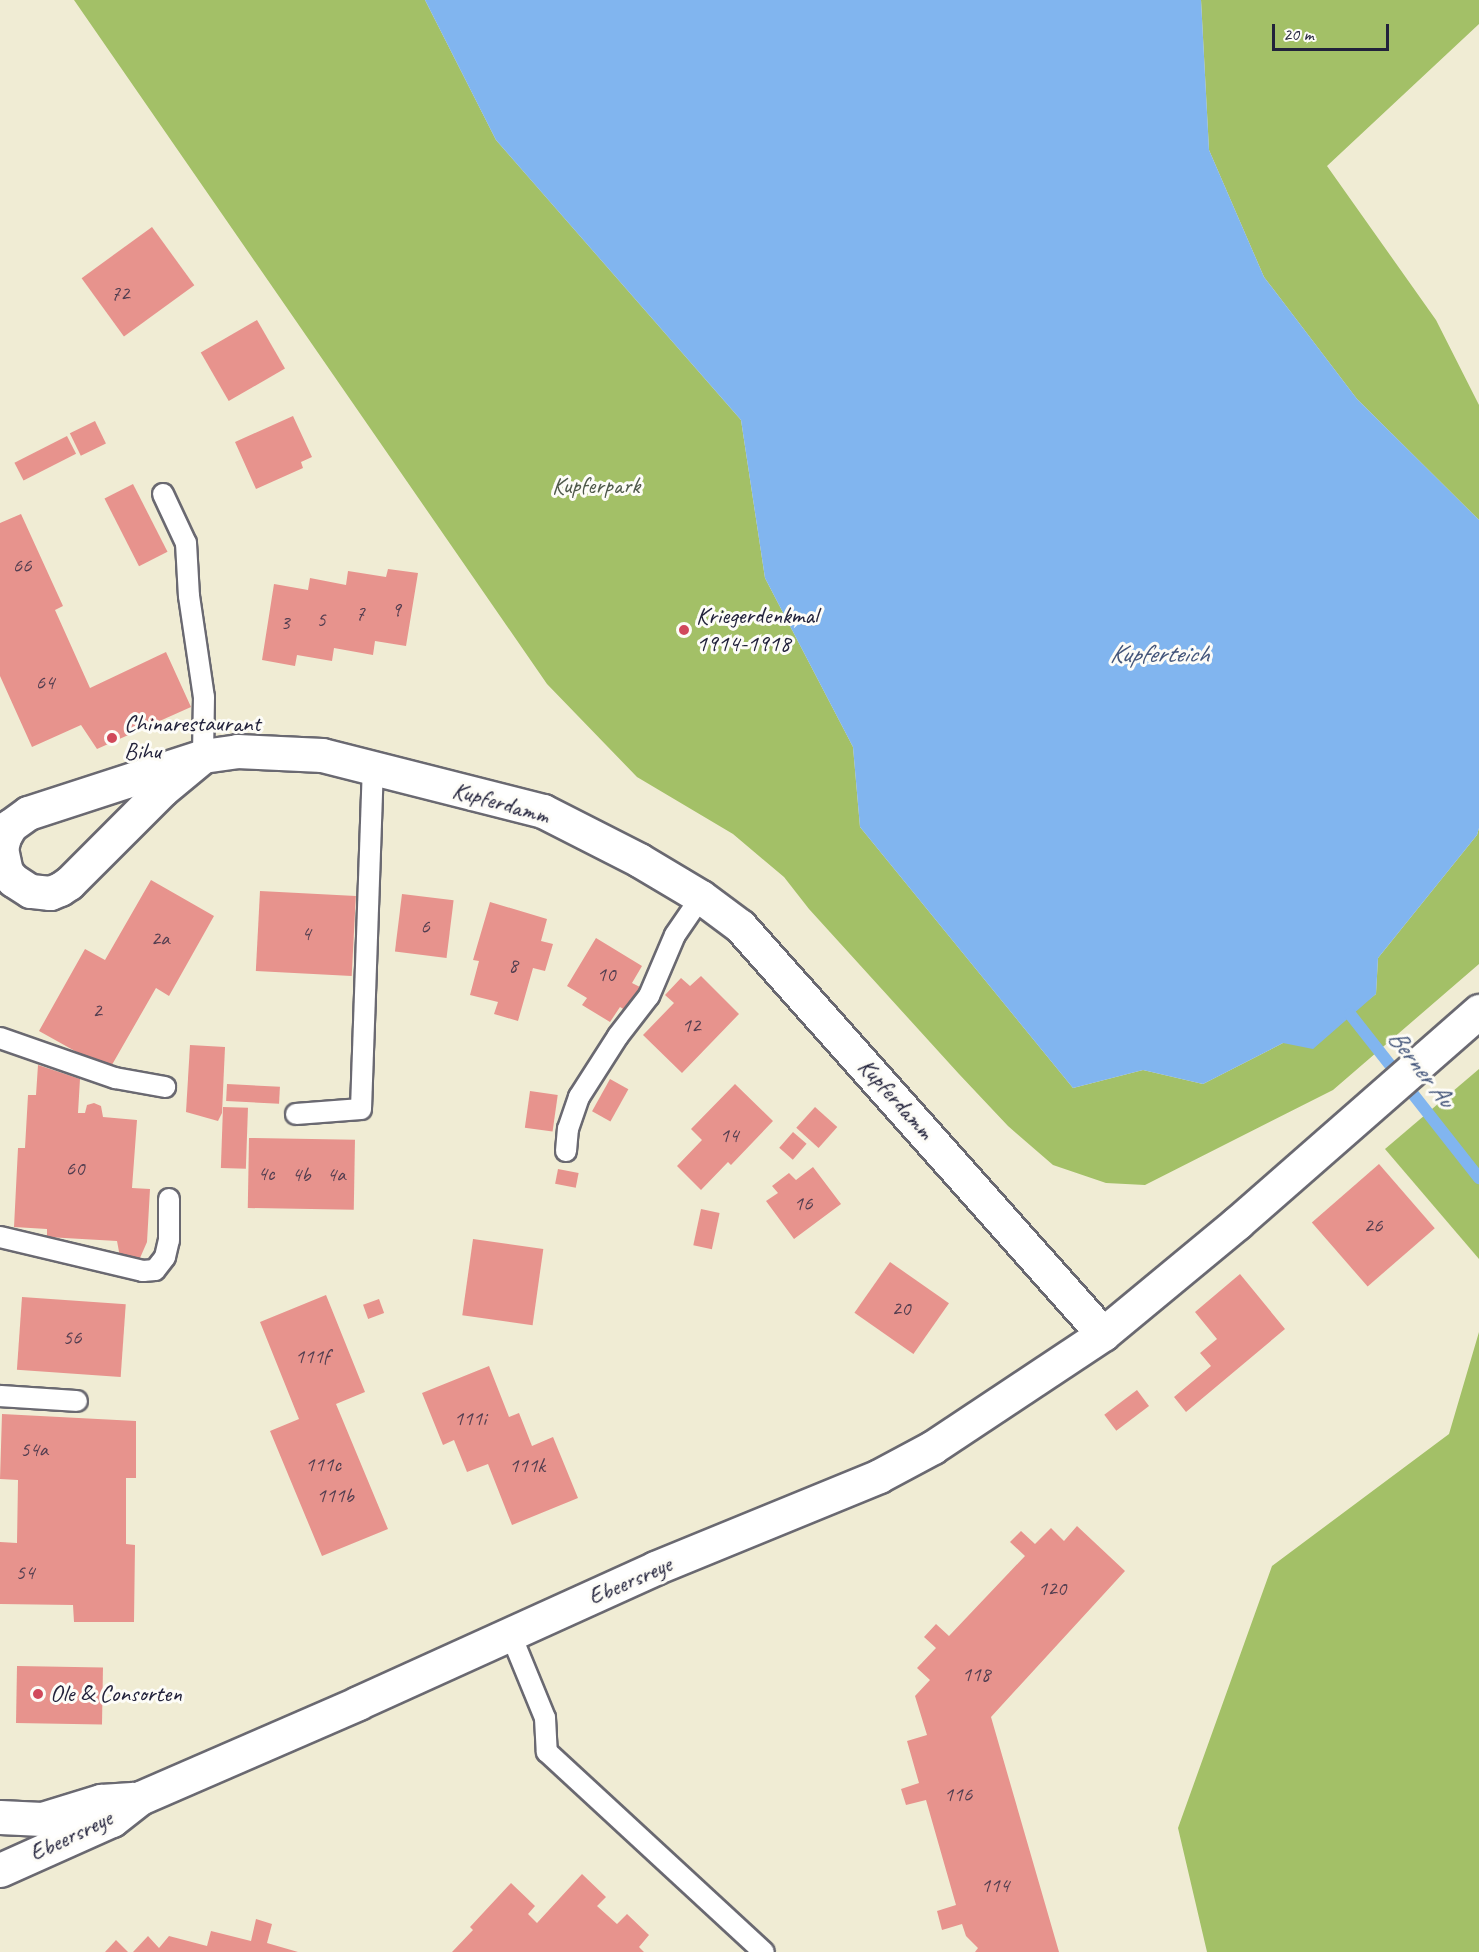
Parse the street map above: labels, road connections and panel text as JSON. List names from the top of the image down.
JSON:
{
  "streets": {
    "street": ["Kupferdamm", "Ebeersreye"]
  },
  "crossings": [
    ["Kupferdamm", "Ebeersreye"]
  ],
  "water": ["Kupferteich", "Berner Au"],
  "parks": ["Kupferpark"],
  "places": ["Kriegerdenkmal 1914-1918", "Chinarestaurant Bihu", "Ole & Consorten"],
  "house_numbers": [
    "72",
    "66",
    "9",
    "7",
    "5",
    "3",
    "64",
    "6",
    "4",
    "2a",
    "8",
    "10",
    "2",
    "12",
    "14",
    "60",
    "4c",
    "4b",
    "4a",
    "16",
    "26",
    "20",
    "56",
    "111f",
    "111i",
    "54a",
    "111c",
    "111k",
    "111b",
    "54",
    "120",
    "118",
    "116",
    "114"
  ],
  "scale_bar": "20 m"
}
